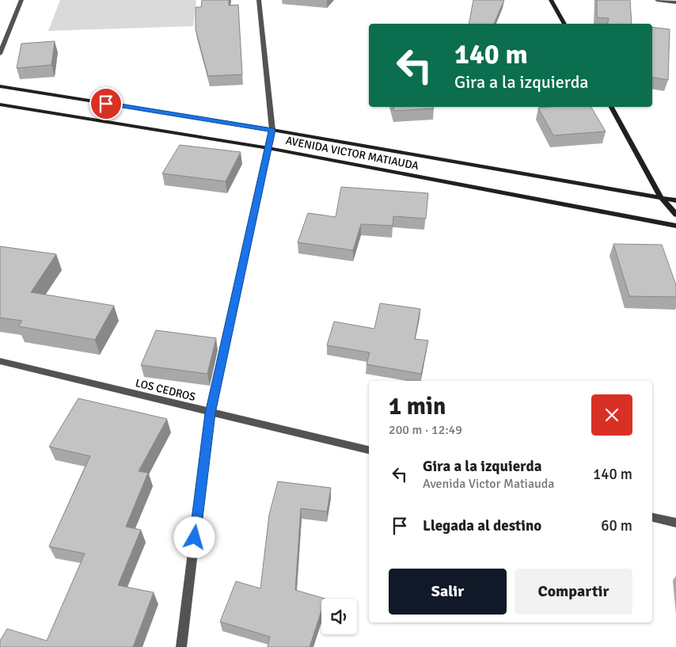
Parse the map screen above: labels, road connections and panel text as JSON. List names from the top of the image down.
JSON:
{
  "streets": {
    "main road": ["AVENIDA VICTOR MATIAUDA"],
    "street": ["LOS CEDROS"]
  },
  "page": {
    "turn": ["140 m", "Gira a la izquierda"],
    "heading": ["1 min", "200 m · 12:49"],
    "list": [
      {
        "name": "Gira a la izquierda",
        "note": "Avenida Victor Matiauda",
        "value": "140 m"
      },
      {
        "name": "Llegada al destino",
        "value": "60 m"
      }
    ],
    "buttons": ["Salir", "Compartir"]
  }
}
